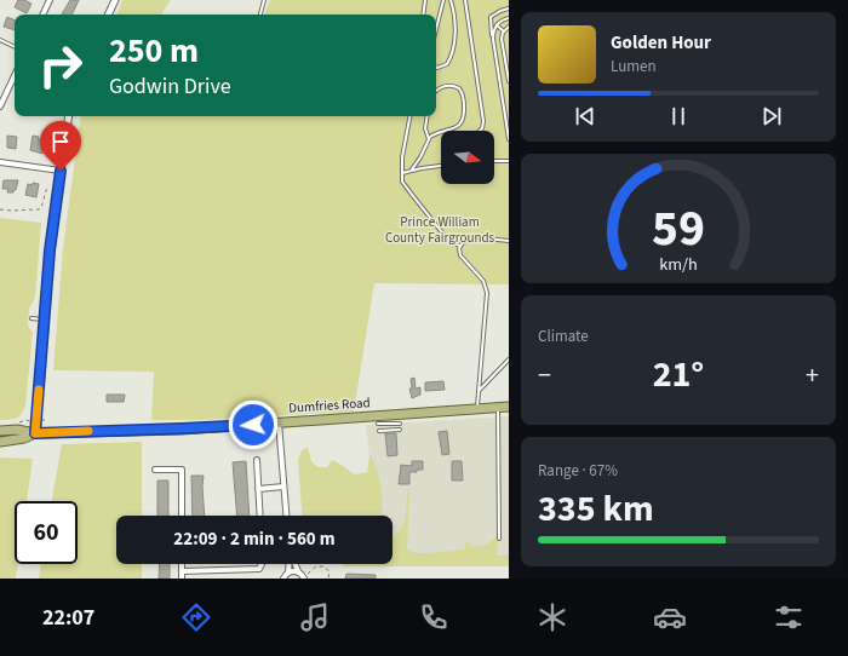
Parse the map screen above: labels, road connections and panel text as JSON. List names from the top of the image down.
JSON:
{
  "streets": {
    "main road": ["Dumfries Road"]
  },
  "parks": ["Prince William County Fairgrounds"],
  "north": "right",
  "page": {
    "turn": ["250 m", "Godwin Drive"],
    "song": ["Golden Hour", "Lumen"],
    "tile": [
      "Climate",
      ["Range · 67%", "335 km"]
    ],
    "heat": ["−", "21°", "+"],
    "limit": "60",
    "trip": "22:09 · 2 min · 560 m",
    "tabs": "22:07",
    "gauge": ["59", "km/h"]
  }
}
